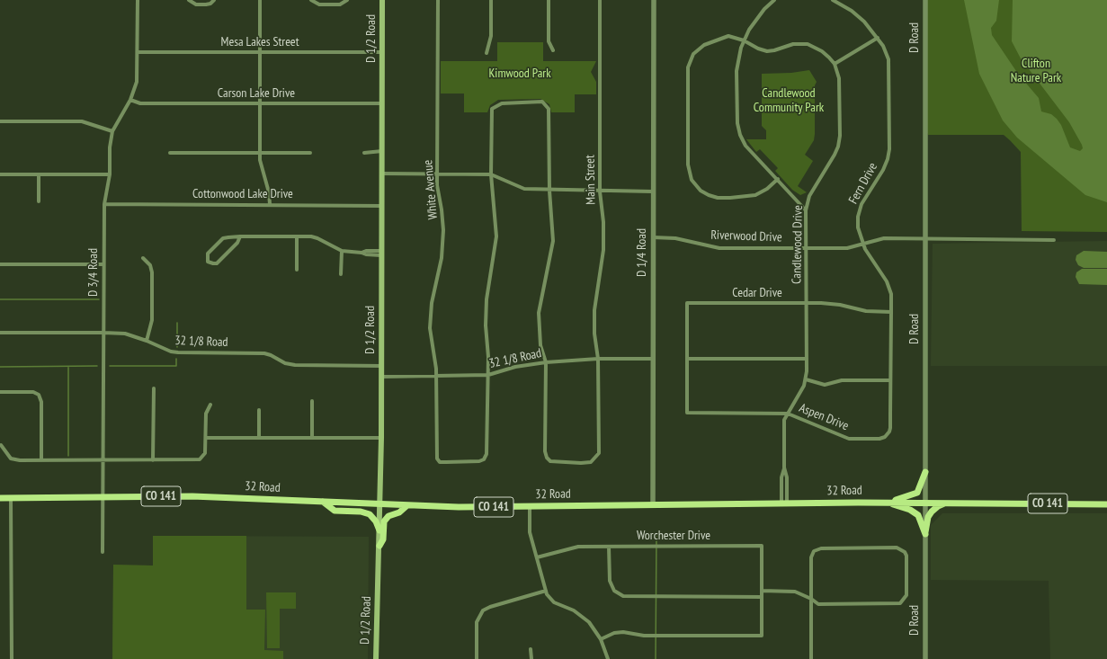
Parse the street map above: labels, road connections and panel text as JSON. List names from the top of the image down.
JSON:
{
  "streets": {
    "main road": ["D 1/2 Road", "32 Road", "CO 141"],
    "street": [
      "D Road",
      "Mesa Lakes Street",
      "Carson Lake Drive",
      "Main Street",
      "Fern Drive",
      "White Avenue",
      "Cottonwood Lake Drive",
      "Riverwood Drive",
      "Candlewood Drive",
      "D 1/4 Road",
      "D 3/4 Road",
      "Cedar Drive",
      "32 1/8 Road",
      "Aspen Drive",
      "Worchester Drive"
    ]
  },
  "crossings": [
    ["D Road", "Riverwood Drive"],
    ["D Road", "32 Road"],
    ["D 1/2 Road", "Mesa Lakes Street"],
    ["D 1/2 Road", "Carson Lake Drive"],
    ["D 1/2 Road", "Cottonwood Lake Drive"],
    ["D 1/2 Road", "32 1/8 Road"],
    ["D 1/2 Road", "32 Road"],
    ["Mesa Lakes Street", "D 3/4 Road"],
    ["Carson Lake Drive", "D 3/4 Road"],
    ["Main Street", "32 1/8 Road"],
    ["Fern Drive", "Riverwood Drive"],
    ["Fern Drive", "Cedar Drive"],
    ["Fern Drive", "Aspen Drive"],
    ["White Avenue", "32 1/8 Road"],
    ["Cottonwood Lake Drive", "D 3/4 Road"],
    ["Riverwood Drive", "Candlewood Drive"],
    ["Riverwood Drive", "D 1/4 Road"],
    ["Candlewood Drive", "Cedar Drive"],
    ["Candlewood Drive", "Aspen Drive"],
    ["Candlewood Drive", "32 Road"],
    ["D 1/4 Road", "32 1/8 Road"],
    ["D 1/4 Road", "32 Road"],
    ["D 3/4 Road", "32 1/8 Road"],
    ["D 3/4 Road", "32 Road"],
    ["Cedar Drive", "Aspen Drive"]
  ],
  "parks": ["Clifton Nature Park", "Kimwood Park", "Candlewood Community Park"]
}
